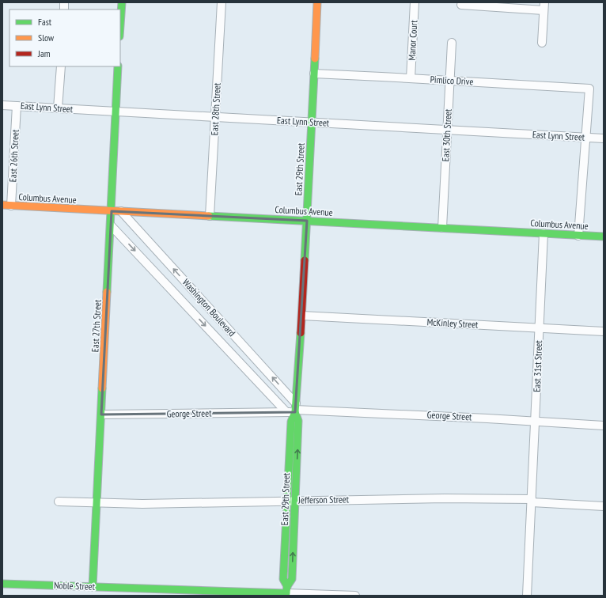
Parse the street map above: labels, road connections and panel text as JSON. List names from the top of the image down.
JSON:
{
  "streets": {
    "street": [
      "Manor Court",
      "Pimlico Drive",
      "East Lynn Street",
      "East 28th Street",
      "East 30th Street",
      "East 26th Street",
      "East 29th Street",
      "Columbus Avenue",
      "Washington Boulevard",
      "McKinley Street",
      "East 27th Street",
      "East 31st Street",
      "George Street",
      "Jefferson Street",
      "Noble Street"
    ]
  },
  "crossings": [
    ["Manor Court", "Pimlico Drive"],
    ["Pimlico Drive", "East Lynn Street"],
    ["Pimlico Drive", "East 30th Street"],
    ["Pimlico Drive", "East 29th Street"],
    ["East Lynn Street", "East 28th Street"],
    ["East Lynn Street", "East 30th Street"],
    ["East Lynn Street", "East 26th Street"],
    ["East Lynn Street", "East 29th Street"],
    ["East Lynn Street", "East 27th Street"],
    ["East 28th Street", "Columbus Avenue"],
    ["East 30th Street", "Columbus Avenue"],
    ["East 26th Street", "Columbus Avenue"],
    ["East 29th Street", "Columbus Avenue"],
    ["East 29th Street", "Washington Boulevard"],
    ["East 29th Street", "McKinley Street"],
    ["East 29th Street", "George Street"],
    ["East 29th Street", "Jefferson Street"],
    ["East 29th Street", "Noble Street"],
    ["Columbus Avenue", "Washington Boulevard"],
    ["Columbus Avenue", "East 27th Street"],
    ["Columbus Avenue", "East 31st Street"],
    ["Washington Boulevard", "East 27th Street"],
    ["Washington Boulevard", "George Street"],
    ["McKinley Street", "East 31st Street"],
    ["East 27th Street", "George Street"],
    ["East 27th Street", "Jefferson Street"],
    ["East 27th Street", "Noble Street"],
    ["East 31st Street", "George Street"],
    ["East 31st Street", "Jefferson Street"]
  ],
  "legend": ["Fast", "Slow", "Jam"]
}
